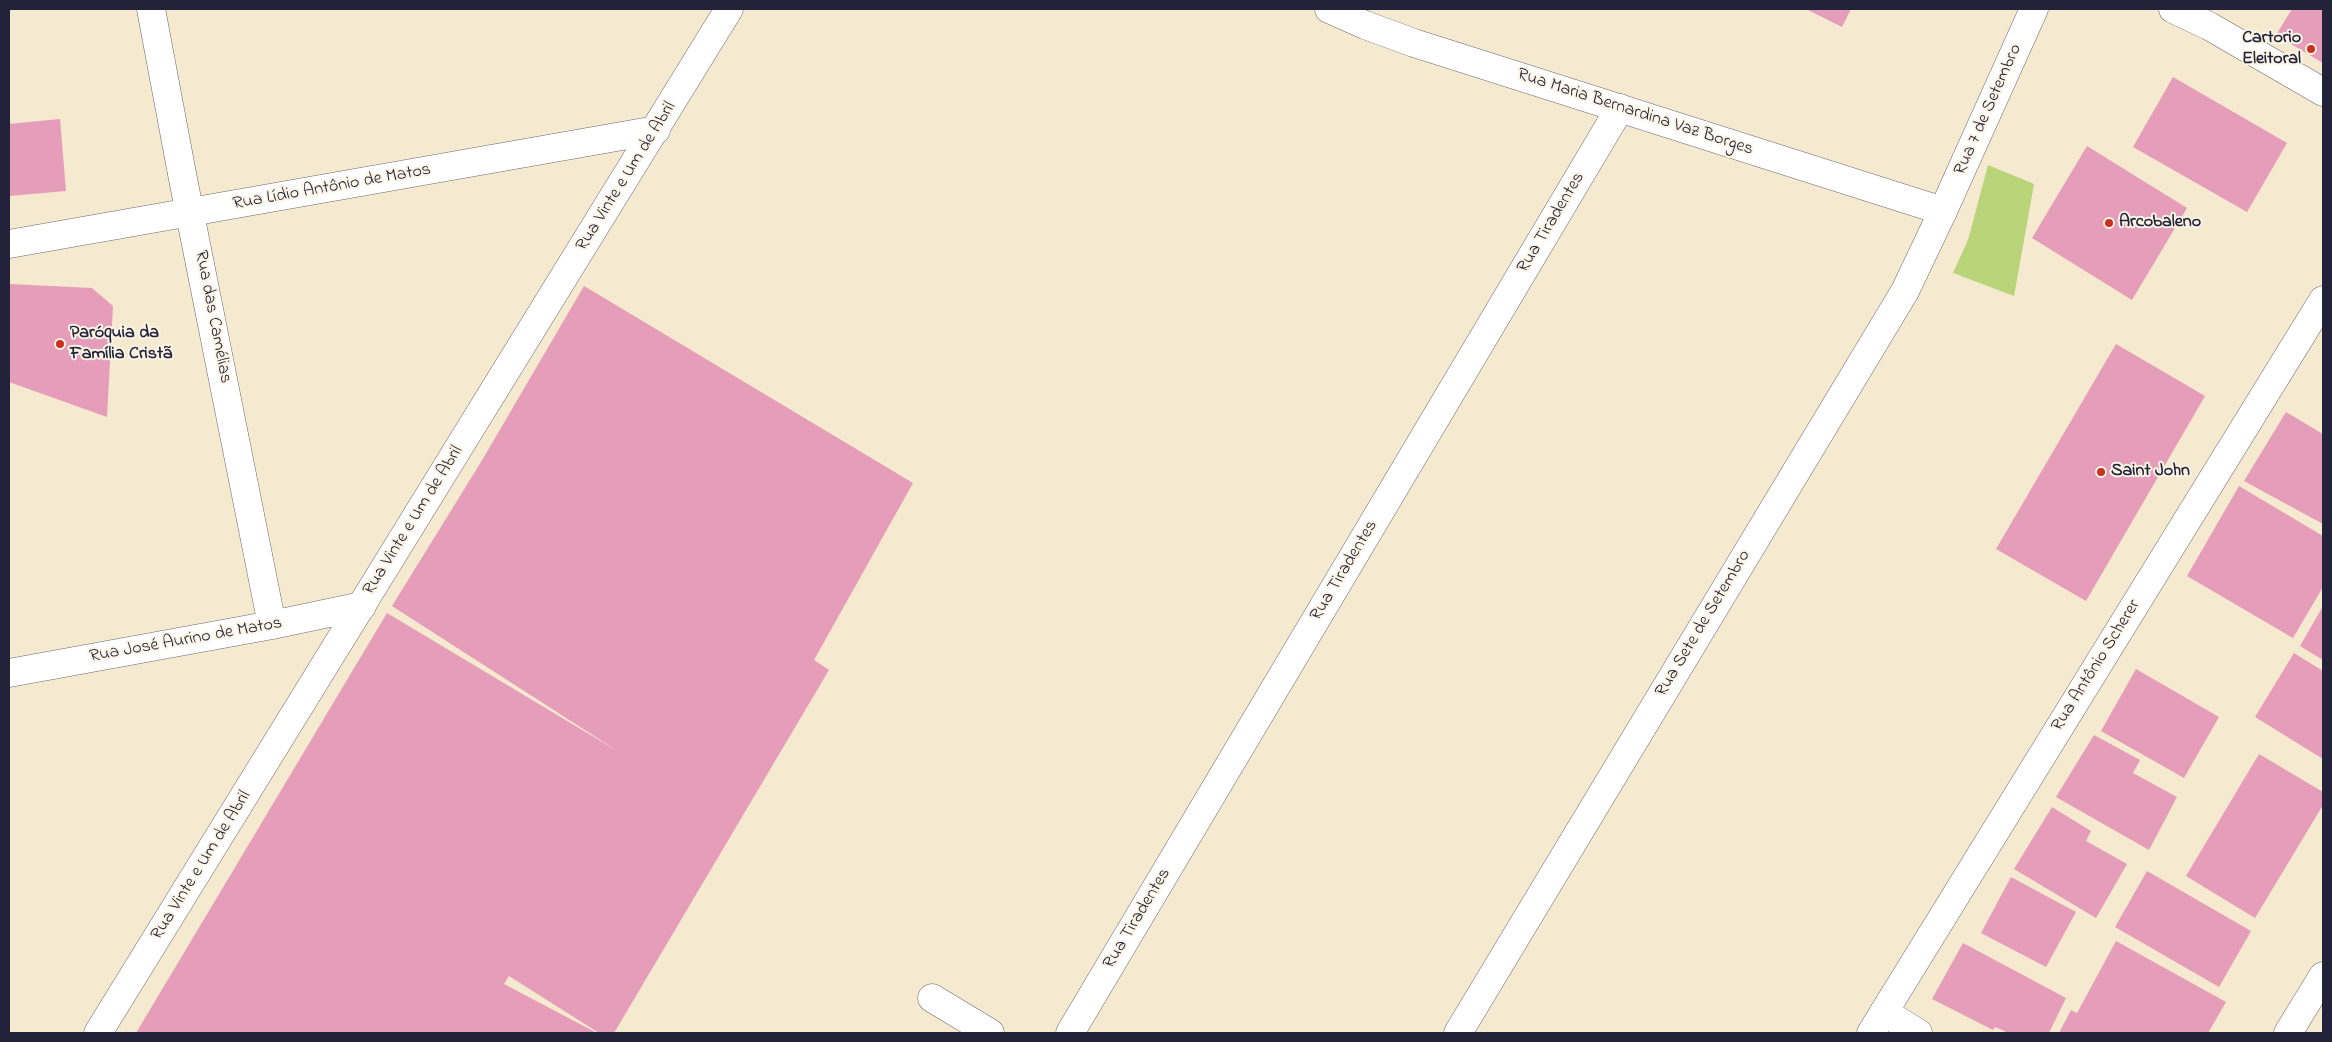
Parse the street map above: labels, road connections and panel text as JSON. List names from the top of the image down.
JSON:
{
  "streets": {
    "street": [
      "Rua 7 de Setembro",
      "Rua Maria Bernardina Vaz Borges",
      "Rua Vinte e Um de Abril",
      "Rua Lídio Antônio de Matos",
      "Rua Tiradentes",
      "Rua das Camélias",
      "Rua Sete de Setembro",
      "Rua José Aurino de Matos",
      "Rua Antônio Scherer"
    ]
  },
  "crossings": [
    ["Rua 7 de Setembro", "Rua Maria Bernardina Vaz Borges"],
    ["Rua 7 de Setembro", "Rua Sete de Setembro"],
    ["Rua Maria Bernardina Vaz Borges", "Rua Tiradentes"],
    ["Rua Maria Bernardina Vaz Borges", "Rua Sete de Setembro"],
    ["Rua Vinte e Um de Abril", "Rua Lídio Antônio de Matos"],
    ["Rua Vinte e Um de Abril", "Rua José Aurino de Matos"],
    ["Rua Lídio Antônio de Matos", "Rua das Camélias"],
    ["Rua das Camélias", "Rua José Aurino de Matos"]
  ],
  "places": [
    "Cartorio Eleitoral",
    "Arcobaleno",
    "Paróquia da Família Cristã",
    "Saint John"
  ]
}
